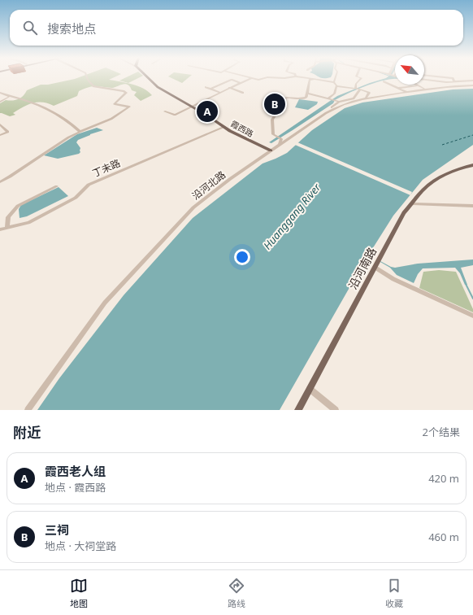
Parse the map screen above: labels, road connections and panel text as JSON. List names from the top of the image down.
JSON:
{
  "streets": {
    "main road": ["霞西路", "沿河南路"],
    "street": ["丁未路", "沿河北路"]
  },
  "crossings": [
    ["霞西路", "丁未路"],
    ["霞西路", "沿河北路"]
  ],
  "water": ["Huanggang River"],
  "north": "top left",
  "page": {
    "search": "搜索地点",
    "pins": ["B", "A"],
    "heading": ["附近", "2个结果"],
    "list": [
      {
        "mark": "A",
        "name": "霞西老人组",
        "note": "地点 · 霞西路",
        "value": "420 m"
      },
      {
        "mark": "B",
        "name": "三祠",
        "note": "地点 · 大祠堂路",
        "value": "460 m"
      }
    ],
    "nav": ["地图", "路线", "收藏"]
  }
}
